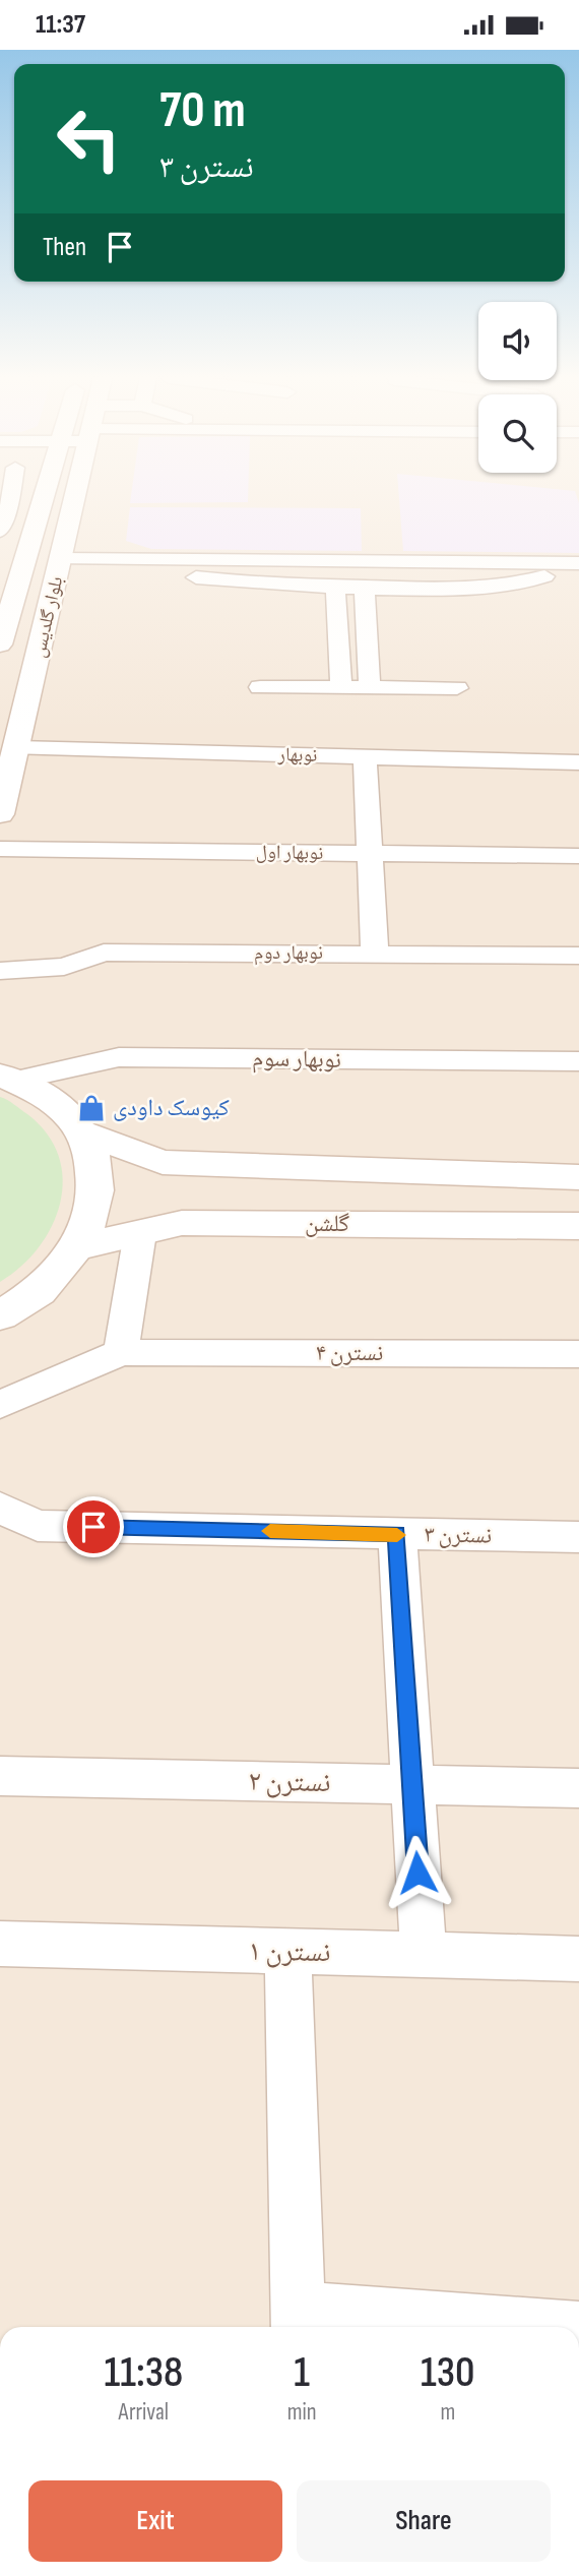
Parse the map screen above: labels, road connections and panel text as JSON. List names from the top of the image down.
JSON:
{
  "streets": {
    "main road": ["بلوار گلدیس", "گلشن"],
    "street": [
      "نوبهار",
      "نوبهار اول",
      "نوبهار دوم",
      "نوبهار سوم",
      "نسترن ۴",
      "نسترن ۳",
      "نسترن ۲",
      "نسترن ۱"
    ]
  },
  "crossings": [
    ["بلوار گلدیس", "نوبهار"]
  ],
  "places": {
    "shop": ["کیوسک داودی"]
  },
  "page": {
    "status": "11:37",
    "turn": ["70 m", "نسترن ۳"],
    "then": "Then",
    "eta": [
      "11:38",
      "Arrival",
      "1",
      "min",
      "130",
      "m"
    ],
    "buttons": ["Exit", "Share"]
  }
}
